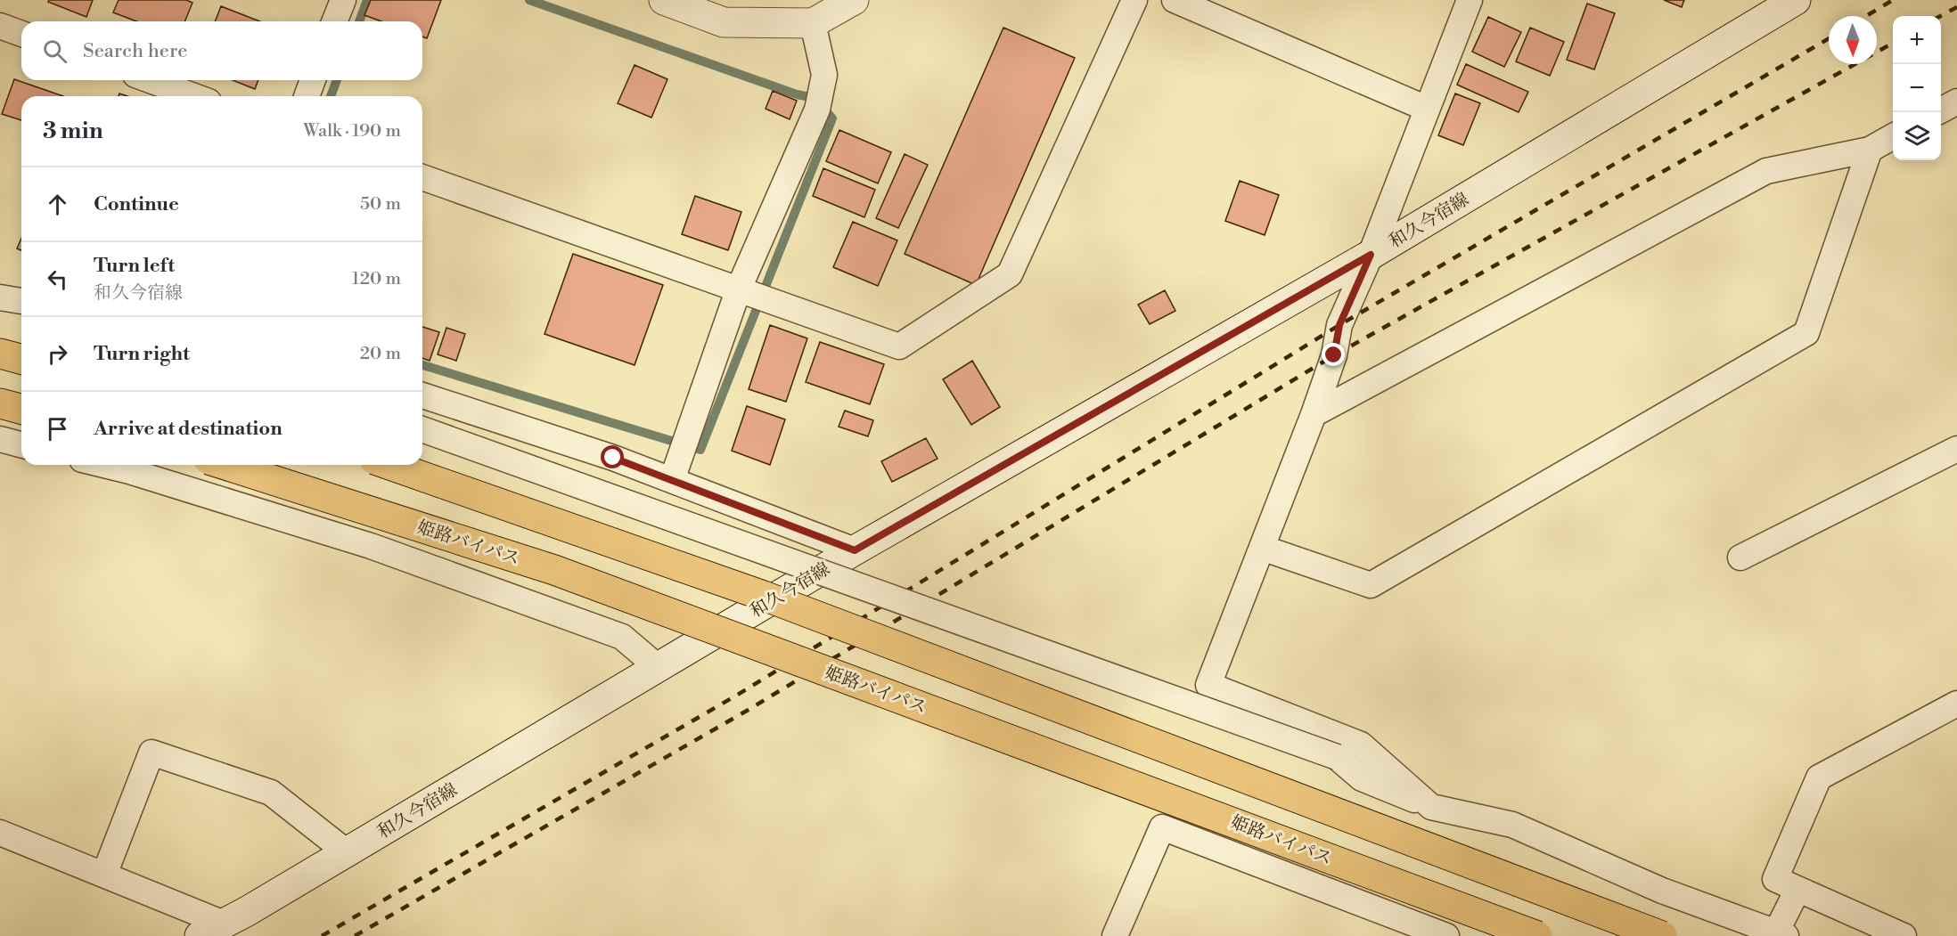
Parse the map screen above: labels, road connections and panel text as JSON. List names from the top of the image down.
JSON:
{
  "streets": {
    "highway": ["姫路バイパス"],
    "main road": ["和久今宿線"]
  },
  "north": "bottom",
  "page": {
    "map_buttons": ["+", "−"],
    "search": "Search here",
    "heading": ["3 min", "Walk · 190 m"],
    "list": [
      ["Continue", "50 m"],
      ["Turn left", "和久今宿線", "120 m"],
      ["Turn right", "20 m"],
      "Arrive at destination"
    ]
  }
}
